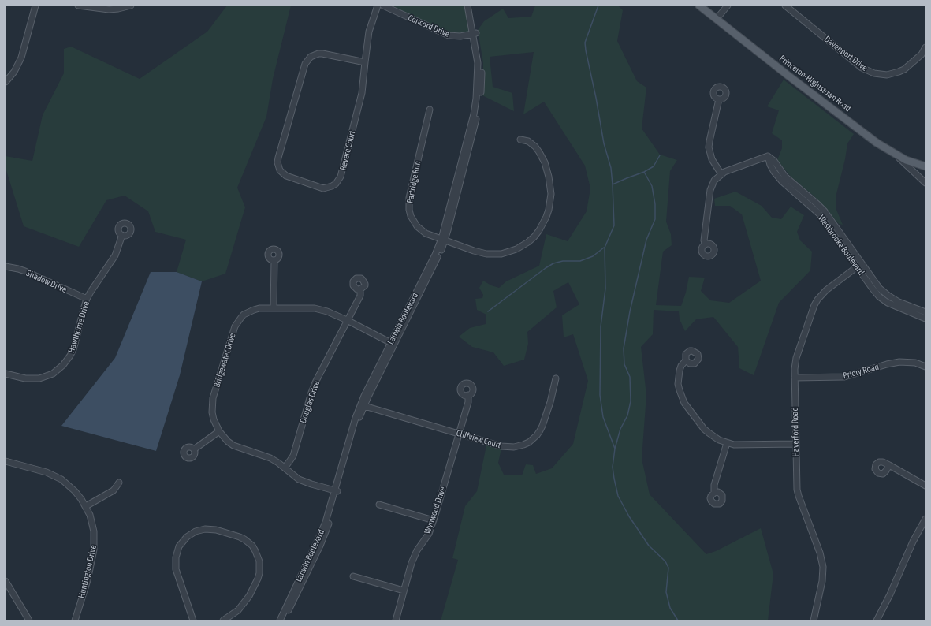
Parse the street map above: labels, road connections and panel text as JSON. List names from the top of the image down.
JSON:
{
  "streets": {
    "main road": ["Princeton-Hightstown Road"],
    "street": [
      "Concord Drive",
      "Davenport Drive",
      "Revere Court",
      "Partridge Run",
      "Westbrooke Boulevard",
      "Shadow Drive",
      "Lanwin Boulevard",
      "Hawthorne Drive",
      "Bridgewater Drive",
      "Priory Road",
      "Douglas Drive",
      "Haverford Road",
      "Cliffview Court",
      "Wynwood Drive",
      "Huntington Drive"
    ]
  },
  "crossings": [
    ["Concord Drive", "Lanwin Boulevard"],
    ["Partridge Run", "Lanwin Boulevard"],
    ["Westbrooke Boulevard", "Haverford Road"],
    ["Shadow Drive", "Hawthorne Drive"],
    ["Lanwin Boulevard", "Bridgewater Drive"],
    ["Lanwin Boulevard", "Cliffview Court"],
    ["Bridgewater Drive", "Douglas Drive"],
    ["Priory Road", "Haverford Road"],
    ["Cliffview Court", "Wynwood Drive"]
  ]
}
